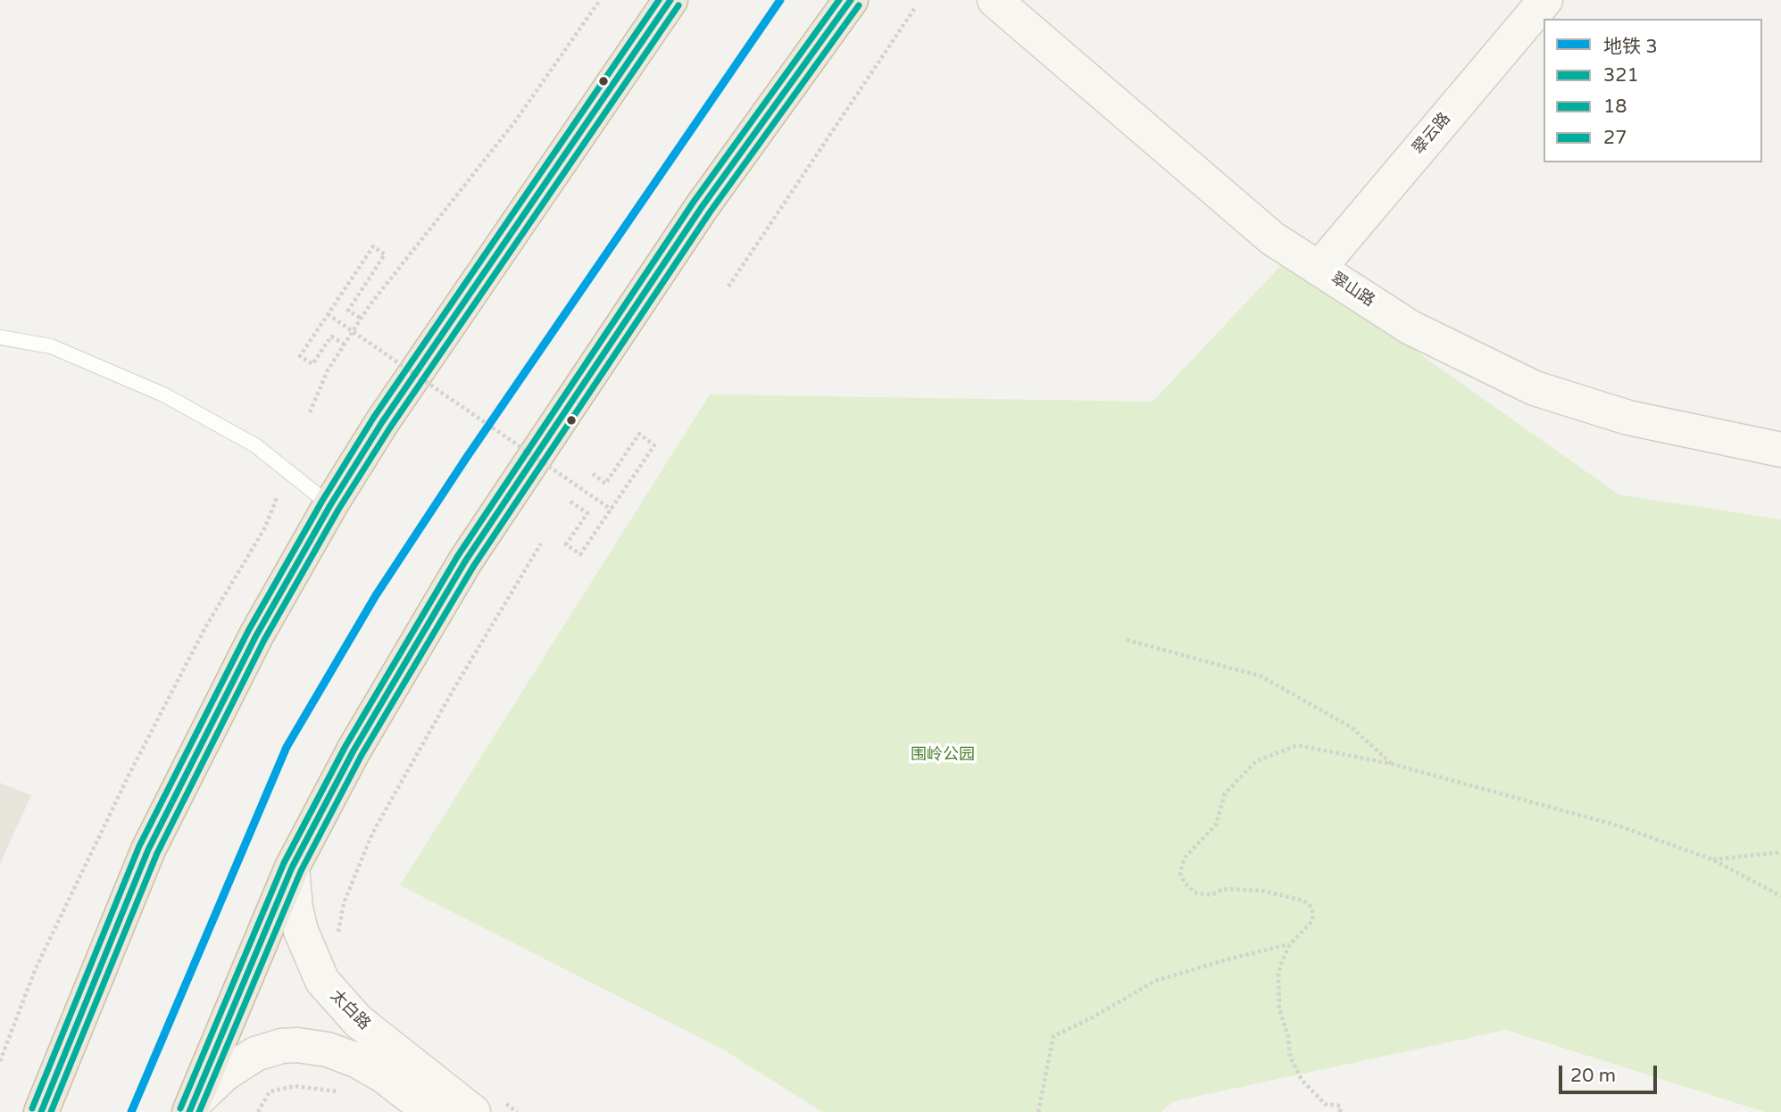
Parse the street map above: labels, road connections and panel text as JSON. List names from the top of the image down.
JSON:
{
  "streets": {
    "street": ["翠云路", "翠山路", "太白路"]
  },
  "crossings": [
    ["翠云路", "翠山路"]
  ],
  "parks": ["围岭公园"],
  "lines": [
    "metro line 3",
    "transit line 321",
    "transit line 27",
    "transit line 18"
  ],
  "legend": [
    "地铁 3",
    "321",
    "18",
    "27"
  ],
  "scale_bar": "20 m"
}
